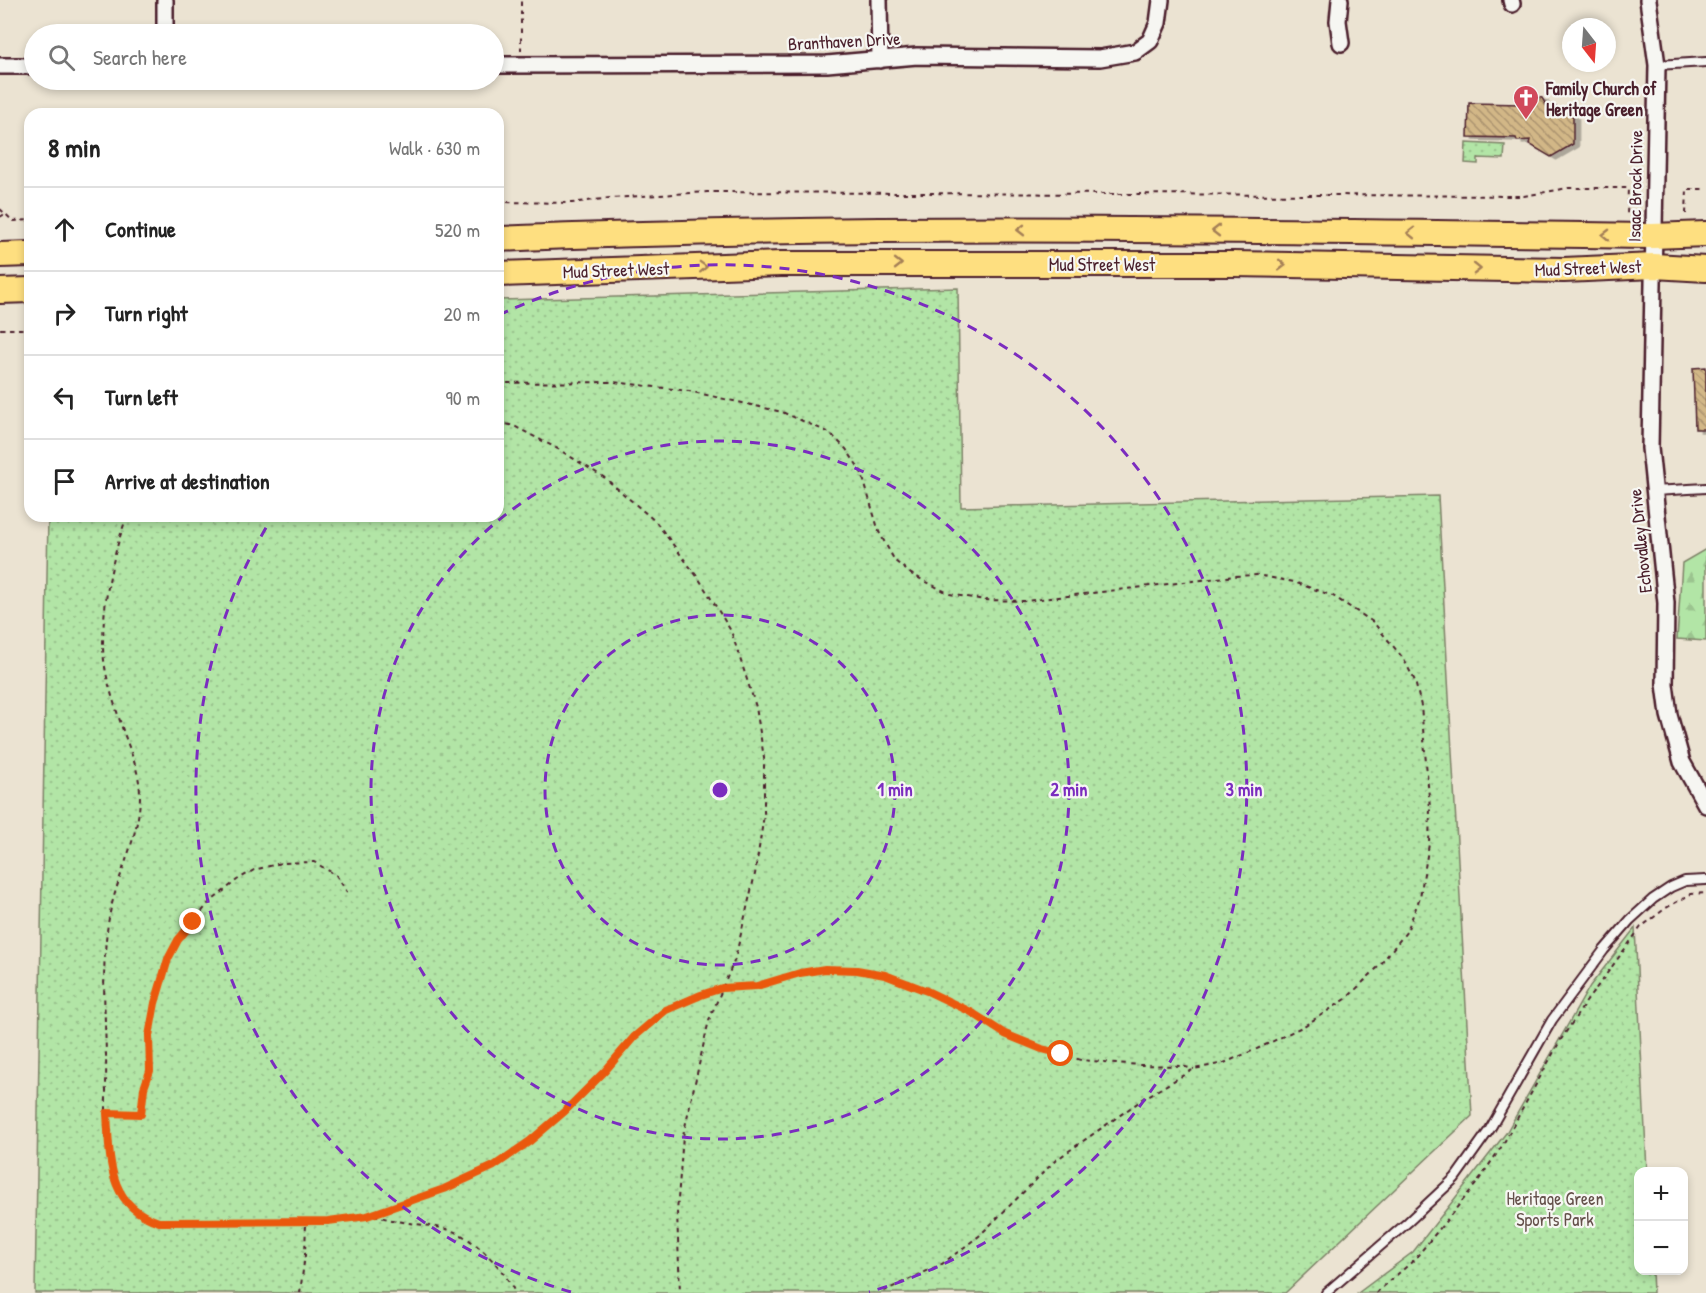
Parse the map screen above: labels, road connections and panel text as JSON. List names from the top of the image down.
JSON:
{
  "streets": {
    "main road": ["Mud Street West"],
    "street": ["Branthaven Drive", "Isaac Brock Drive", "Echovalley Drive"]
  },
  "crossings": [
    ["Isaac Brock Drive", "Mud Street West"],
    ["Isaac Brock Drive", "Echovalley Drive"],
    ["Mud Street West", "Echovalley Drive"]
  ],
  "parks": ["Heritage Green Sports Park"],
  "places": {
    "church": ["Family Church of Heritage Green"]
  },
  "north": "bottom",
  "page": {
    "search": "Search here",
    "heading": ["8 min", "Walk · 630 m"],
    "list": [
      ["Continue", "520 m"],
      ["Turn right", "20 m"],
      ["Turn left", "90 m"],
      "Arrive at destination"
    ],
    "map_buttons": ["+", "−"]
  },
  "rings": ["1 min", "2 min", "3 min"]
}
